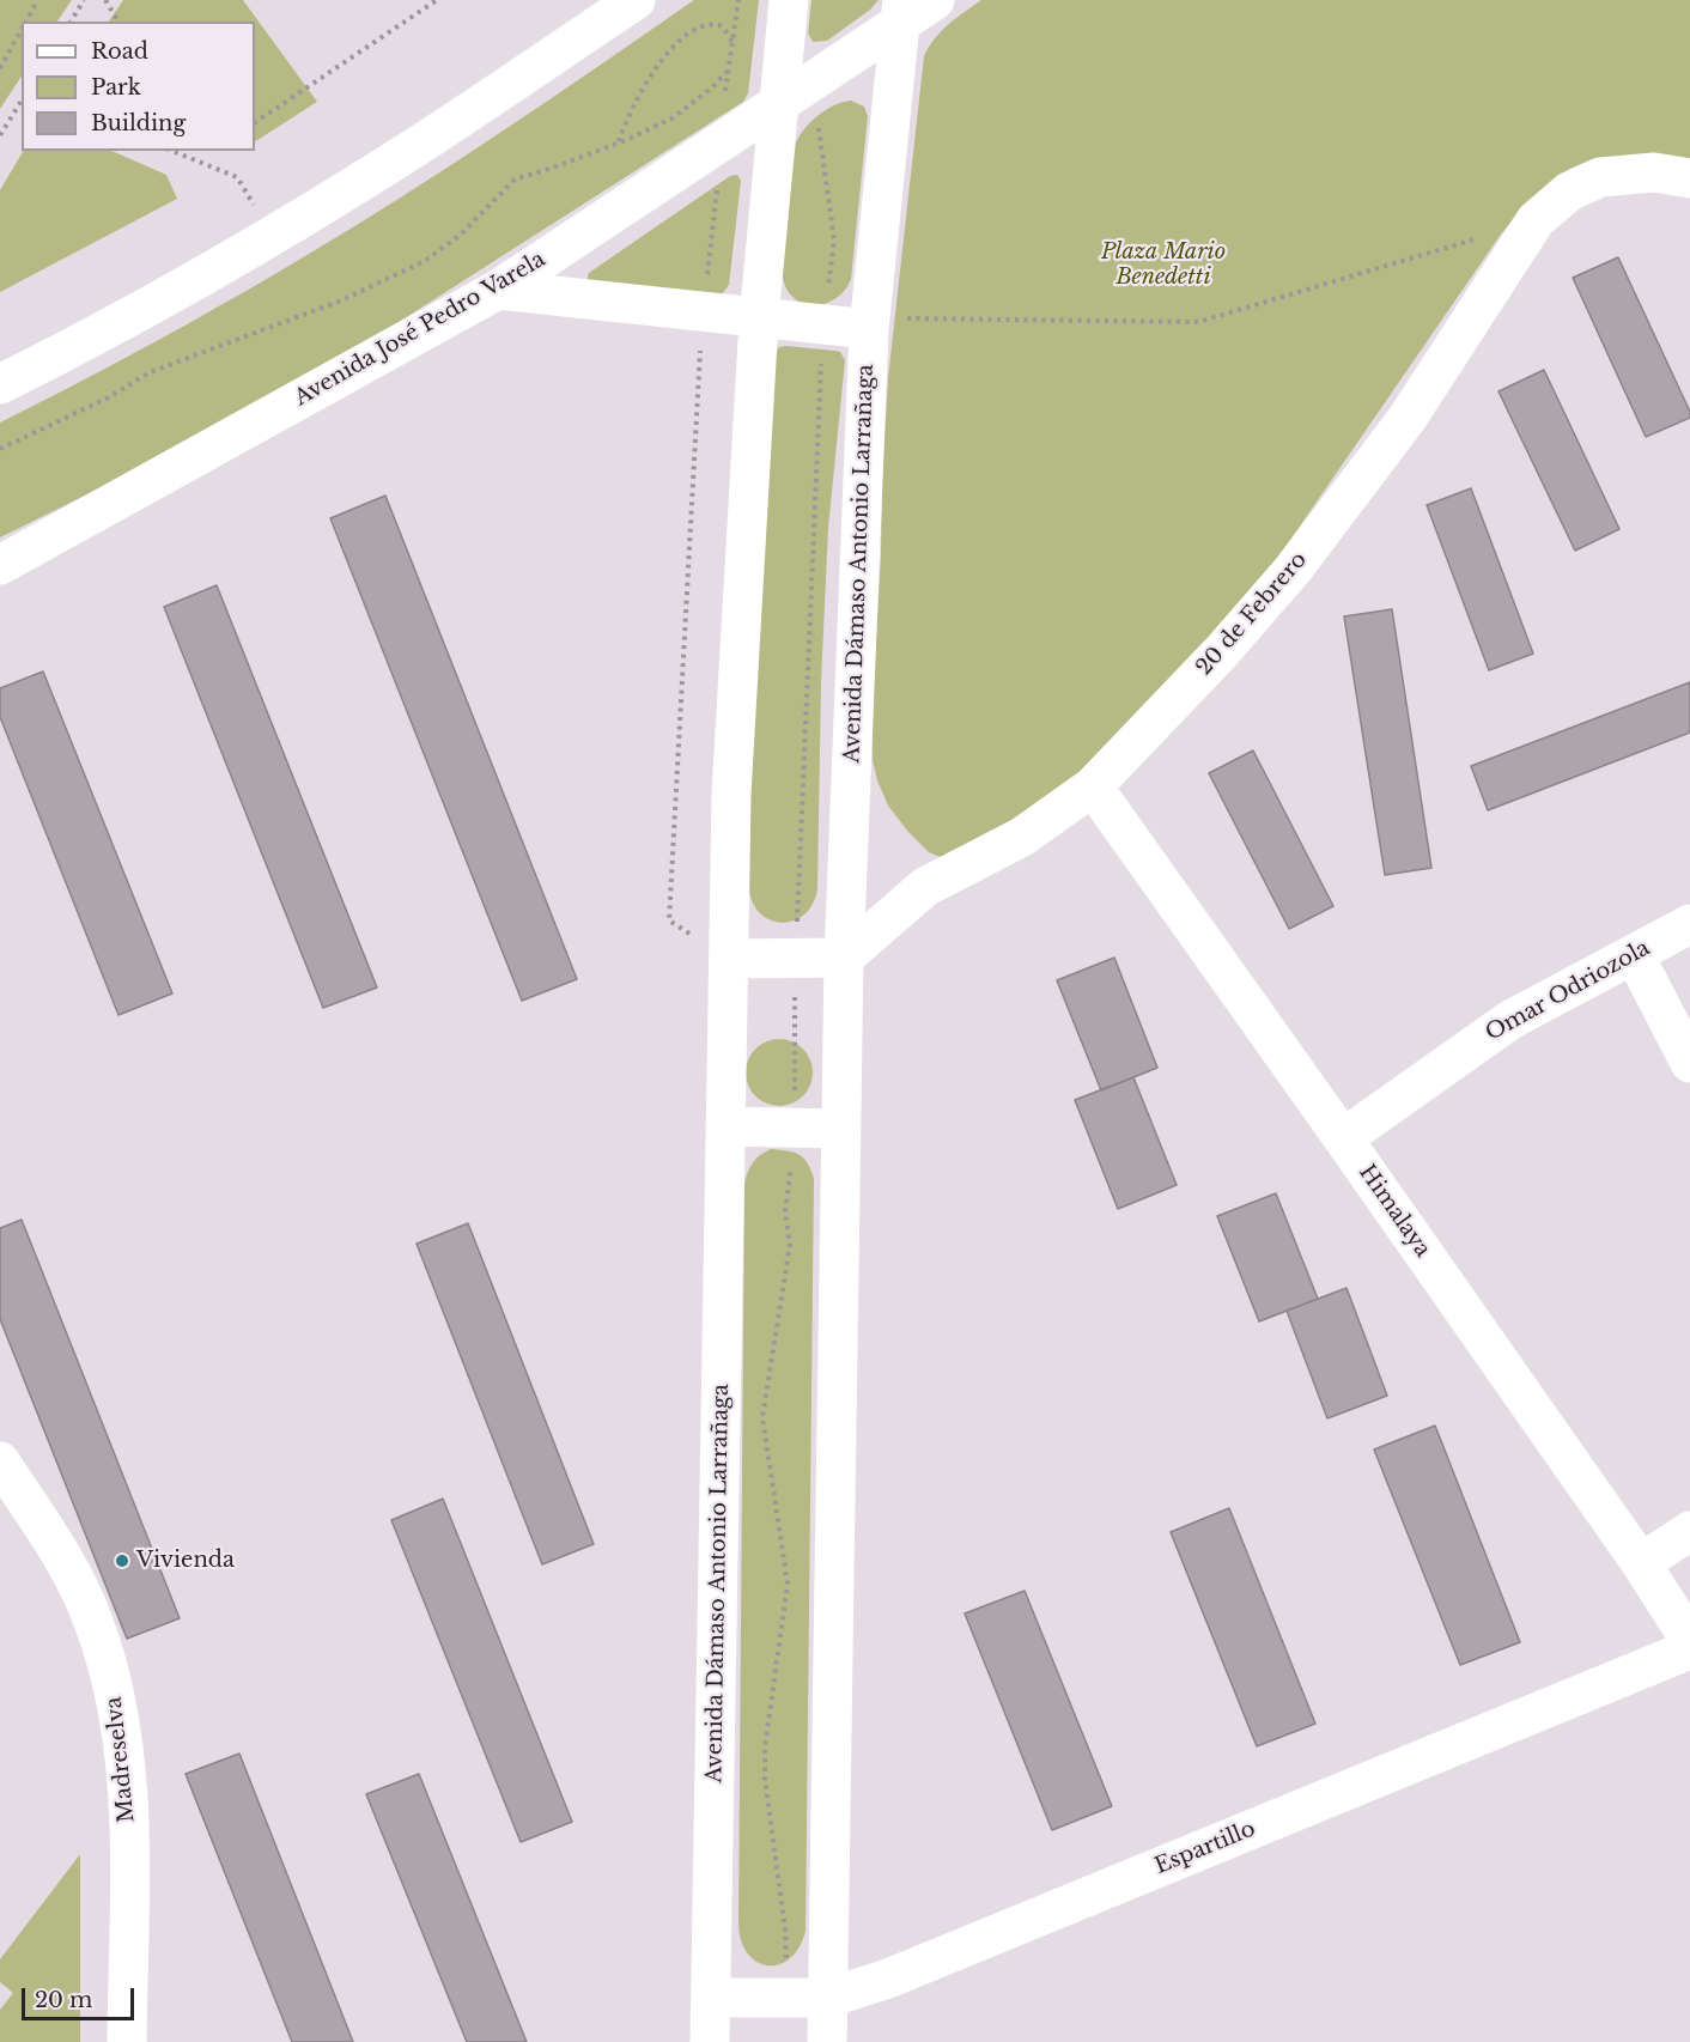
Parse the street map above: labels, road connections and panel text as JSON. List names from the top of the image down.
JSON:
{
  "streets": {
    "street": [
      "Avenida José Pedro Varela",
      "Avenida Dámaso Antonio Larrañaga",
      "20 de Febrero",
      "Omar Odriozola",
      "Himalaya",
      "Madreselva",
      "Espartillo"
    ]
  },
  "crossings": [
    ["Avenida José Pedro Varela", "Avenida Dámaso Antonio Larrañaga"],
    ["Avenida Dámaso Antonio Larrañaga", "20 de Febrero"],
    ["Avenida Dámaso Antonio Larrañaga", "Espartillo"],
    ["20 de Febrero", "Himalaya"],
    ["Omar Odriozola", "Himalaya"]
  ],
  "parks": ["Plaza Mario Benedetti"],
  "places": ["Vivienda"],
  "legend": ["Road", "Park", "Building"],
  "scale_bar": "20 m"
}
